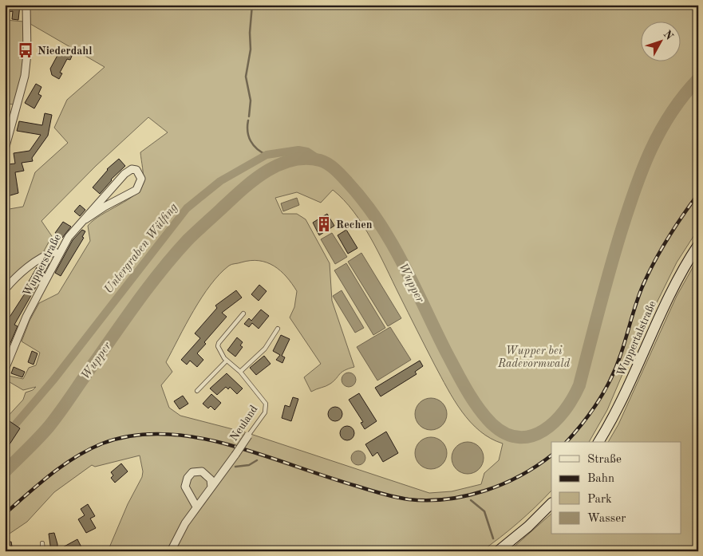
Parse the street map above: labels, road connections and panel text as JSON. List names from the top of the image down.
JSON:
{
  "streets": {
    "main road": ["Wuppertalstraße"],
    "street": ["Wupperstraße", "Neuland"]
  },
  "water": ["Untergraben Wülfing", "Wupper"],
  "parks": ["Wupper bei Radevormwald"],
  "places": {
    "bus stop": ["Niederdahl"],
    "building": ["Rechen"]
  },
  "legend": [
    "Straße",
    "Bahn",
    "Park",
    "Wasser"
  ],
  "north": "top right"
}
